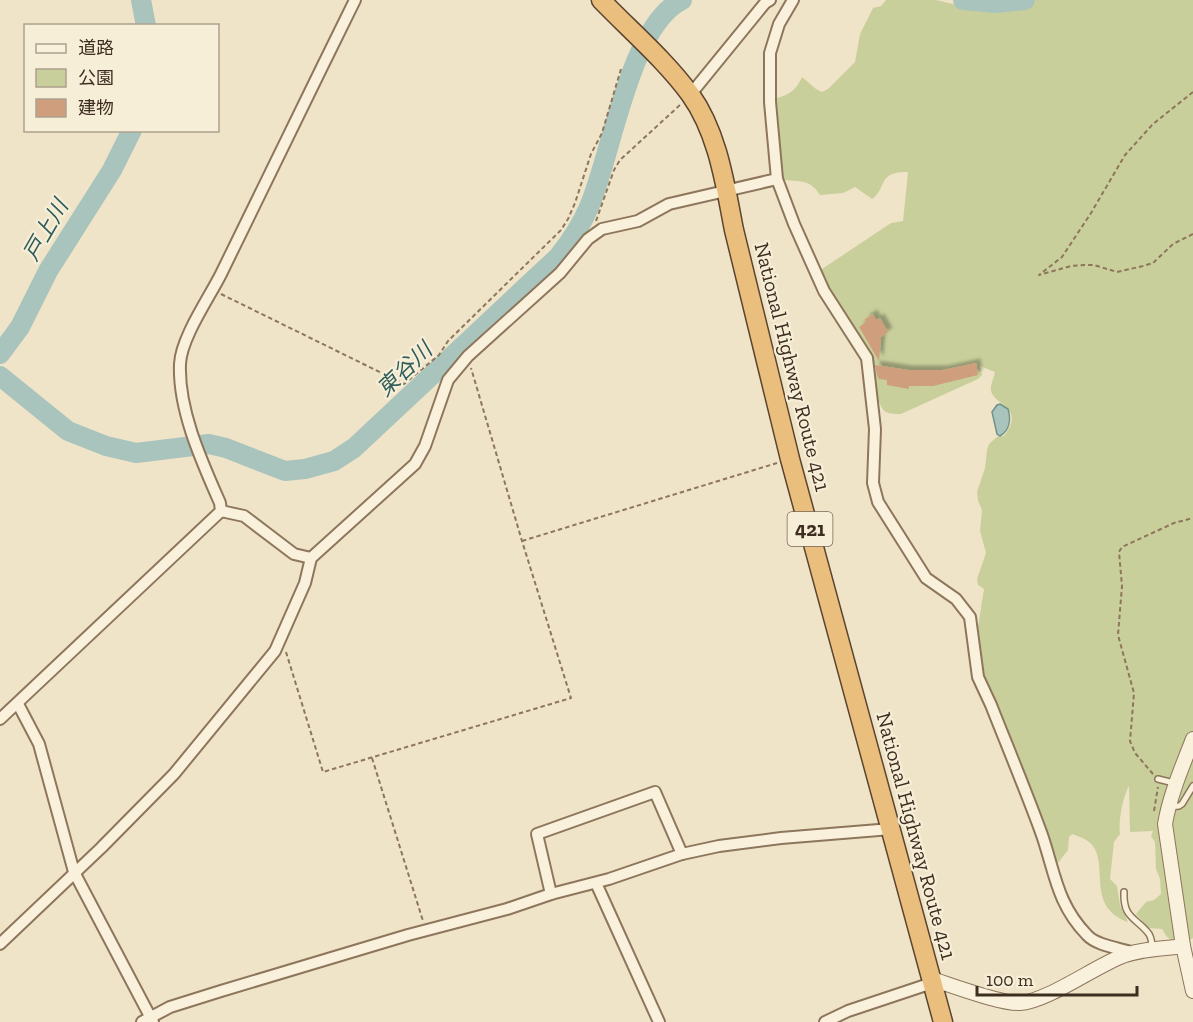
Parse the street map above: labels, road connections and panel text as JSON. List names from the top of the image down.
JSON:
{
  "streets": {
    "highway": ["National Highway Route 421", "421"]
  },
  "water": ["戸上川", "東谷川"],
  "legend": ["道路", "公園", "建物"],
  "scale_bar": "100 m"
}
